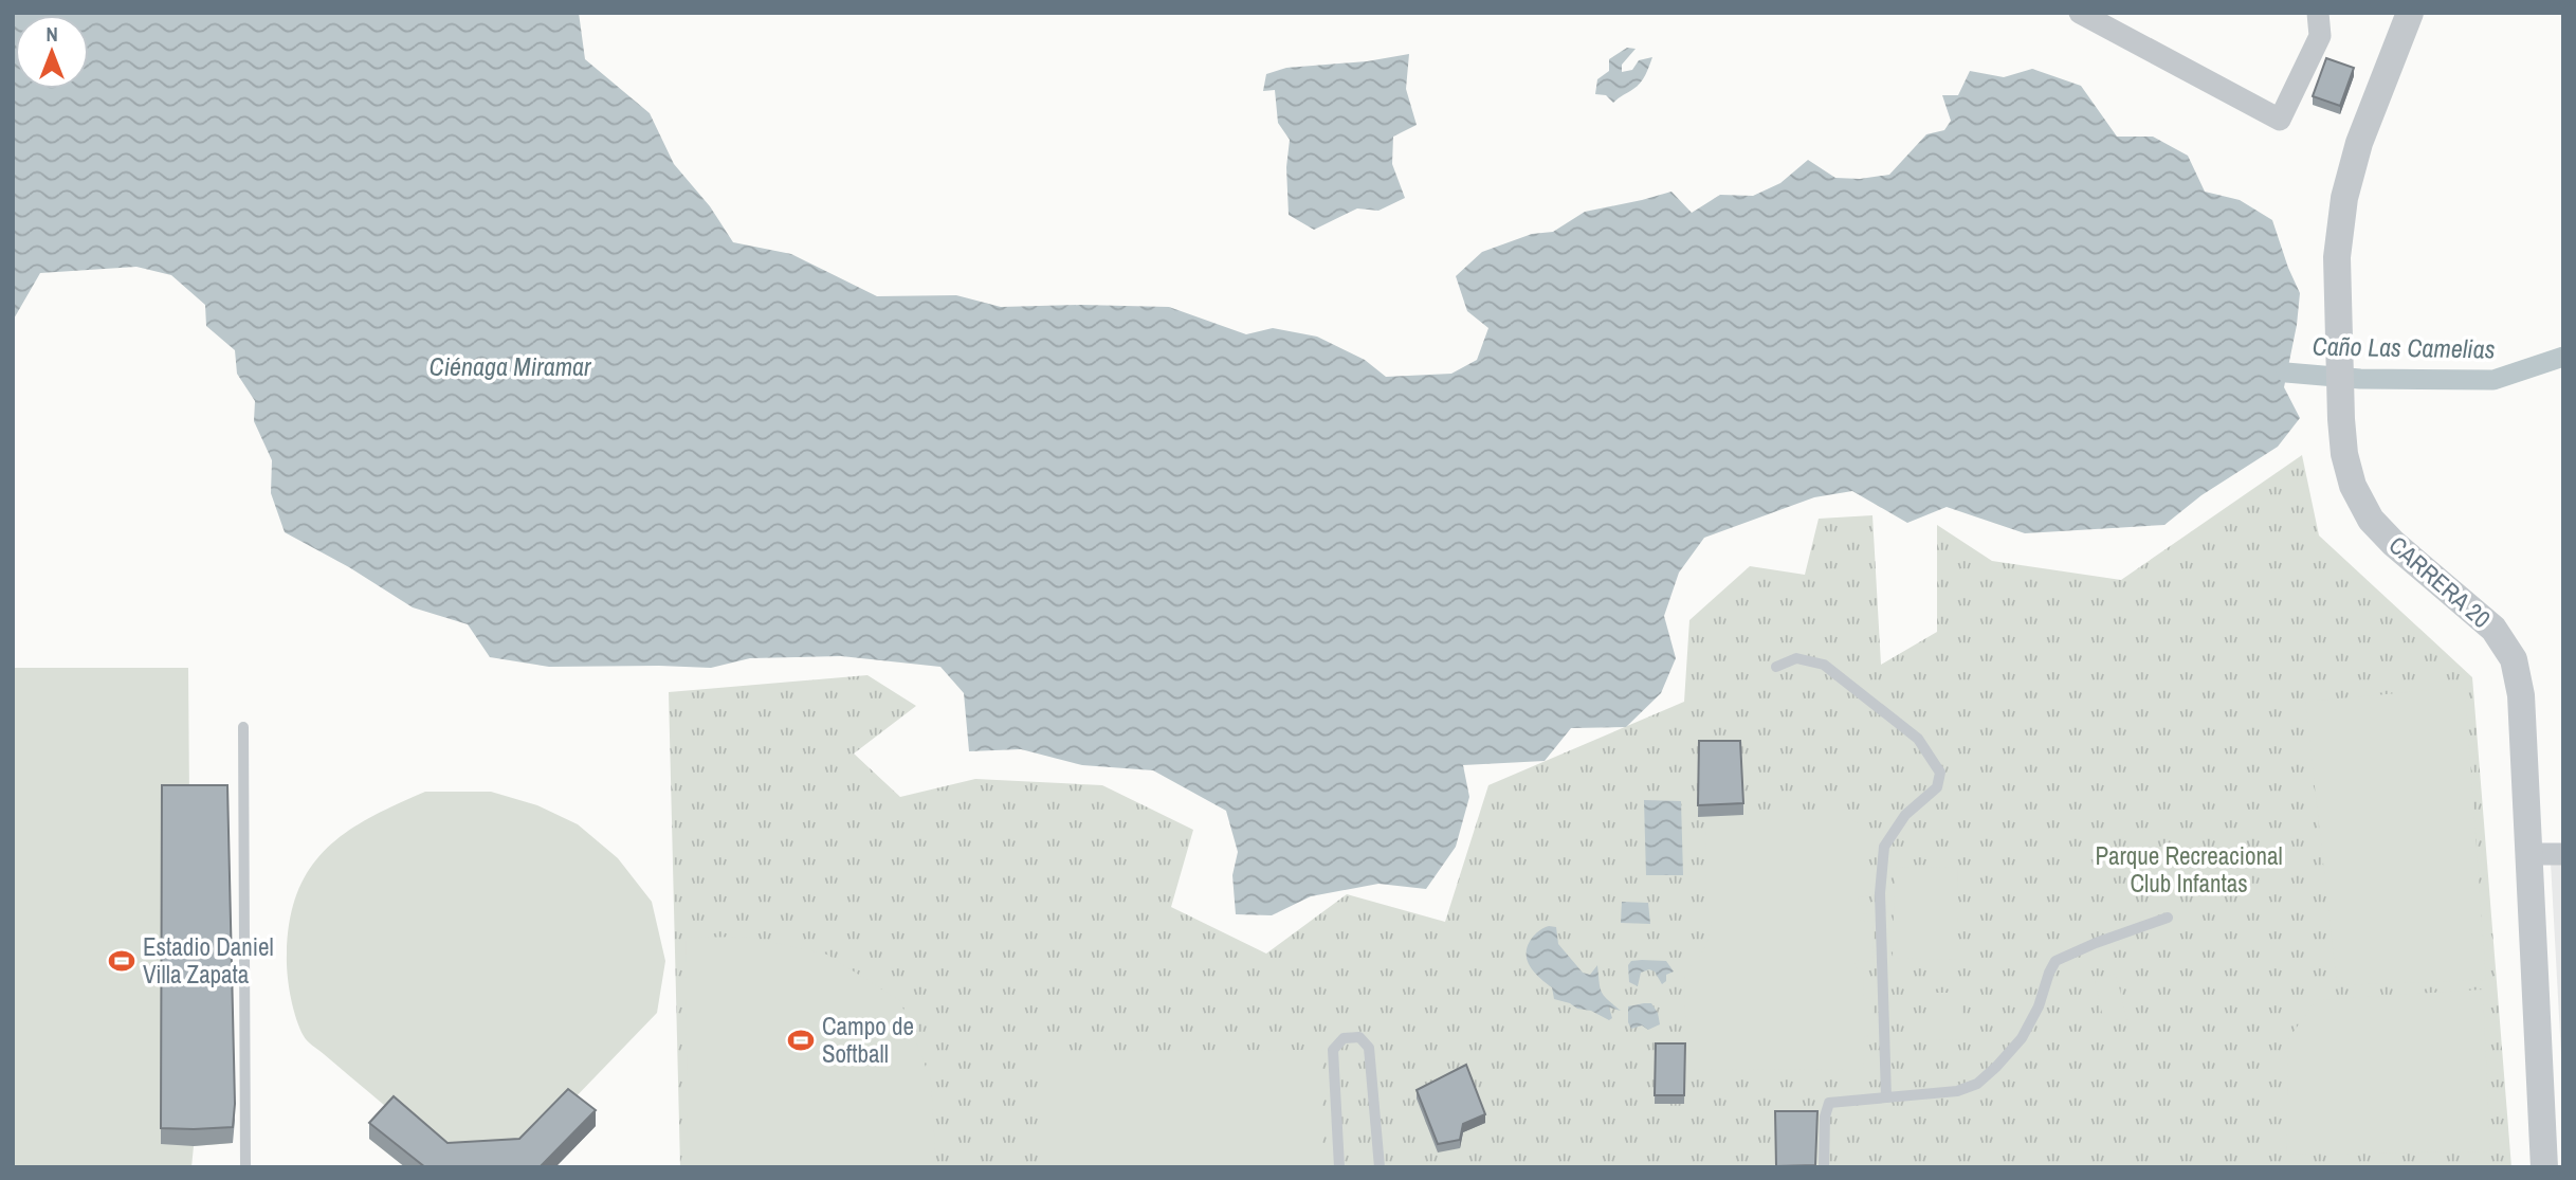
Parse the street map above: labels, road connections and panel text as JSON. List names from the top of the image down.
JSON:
{
  "streets": {
    "street": ["CARRERA 20"]
  },
  "water": ["Caño Las Camelias", "Ciénaga Miramar"],
  "parks": ["Parque Recreacional Club Infantas"],
  "places": {
    "sports": ["Estadio Daniel Villa Zapata", "Campo de Softball"]
  },
  "north": "top"
}
